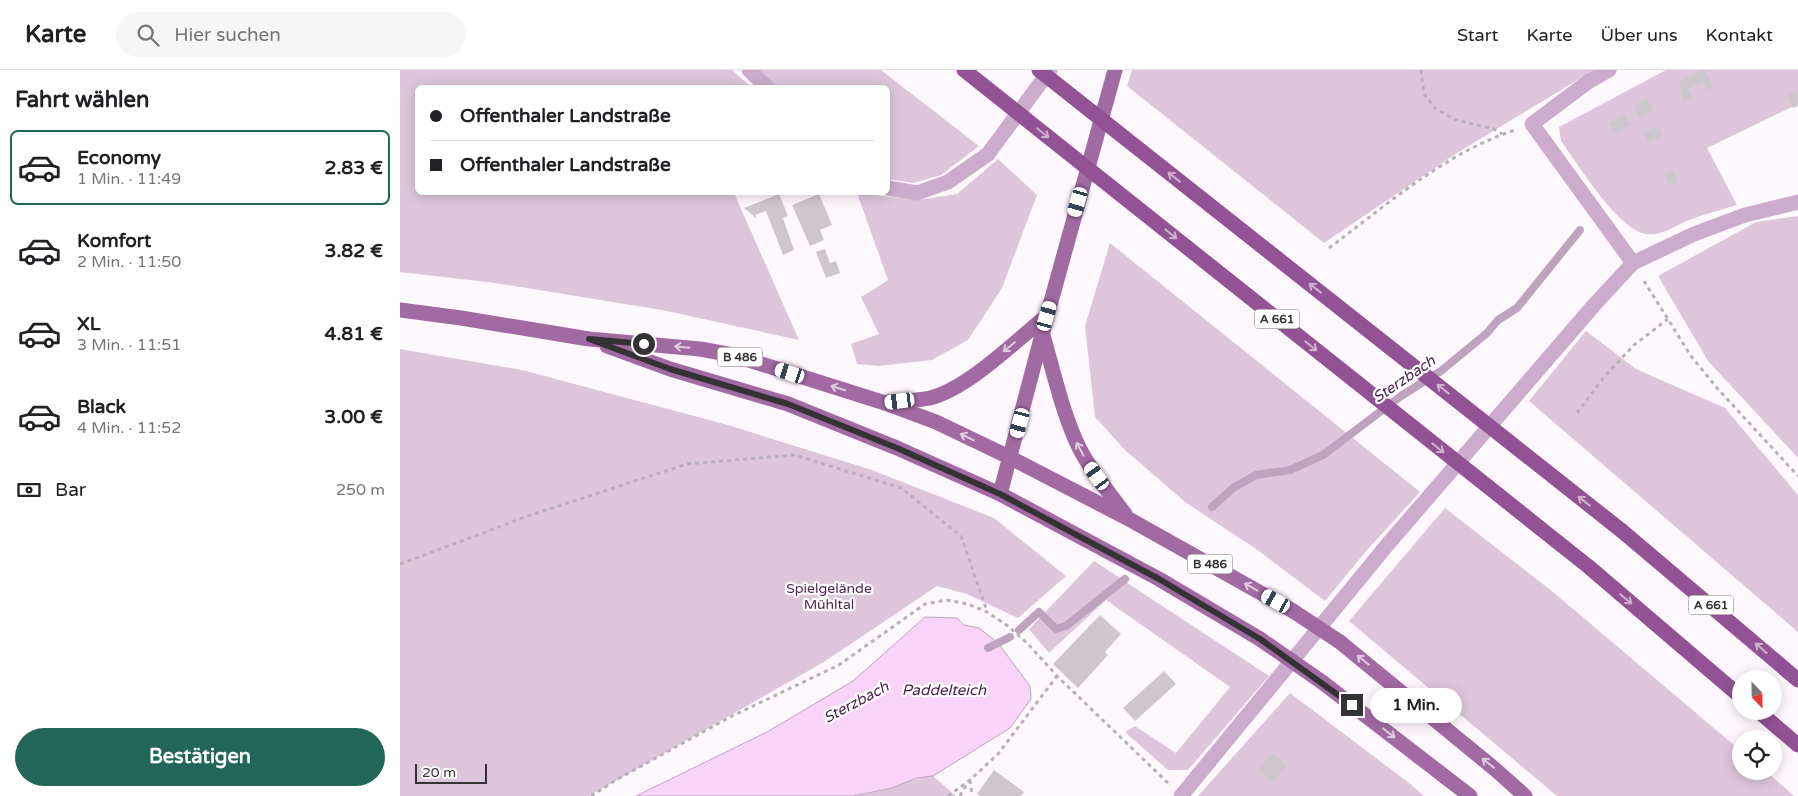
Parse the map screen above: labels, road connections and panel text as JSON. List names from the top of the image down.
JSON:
{
  "streets": {
    "highway": ["A 661"],
    "main road": ["B 486"]
  },
  "water": ["Sterzbach", "Paddelteich"],
  "parks": ["Spielgelände Mühltal"],
  "scale_bar": "20 m",
  "north": "bottom",
  "page": {
    "header": "Karte",
    "search": "Hier suchen",
    "nav": [
      "Start",
      "Karte",
      "Über uns",
      "Kontakt"
    ],
    "heading": "Fahrt wählen",
    "banner": ["Offenthaler Landstraße", "Offenthaler Landstraße"],
    "list": [
      {
        "name": "Economy",
        "note": "1 Min. · 11:49",
        "value": "2.83 €"
      },
      {
        "name": "Komfort",
        "note": "2 Min. · 11:50",
        "value": "3.82 €"
      },
      {
        "name": "XL",
        "note": "3 Min. · 11:51",
        "value": "4.81 €"
      },
      {
        "name": "Black",
        "note": "4 Min. · 11:52",
        "value": "3.00 €"
      }
    ],
    "pay": ["Bar", "250 m"],
    "bubble": "1 Min.",
    "buttons": "Bestätigen",
    "scale": "20 m"
  }
}
